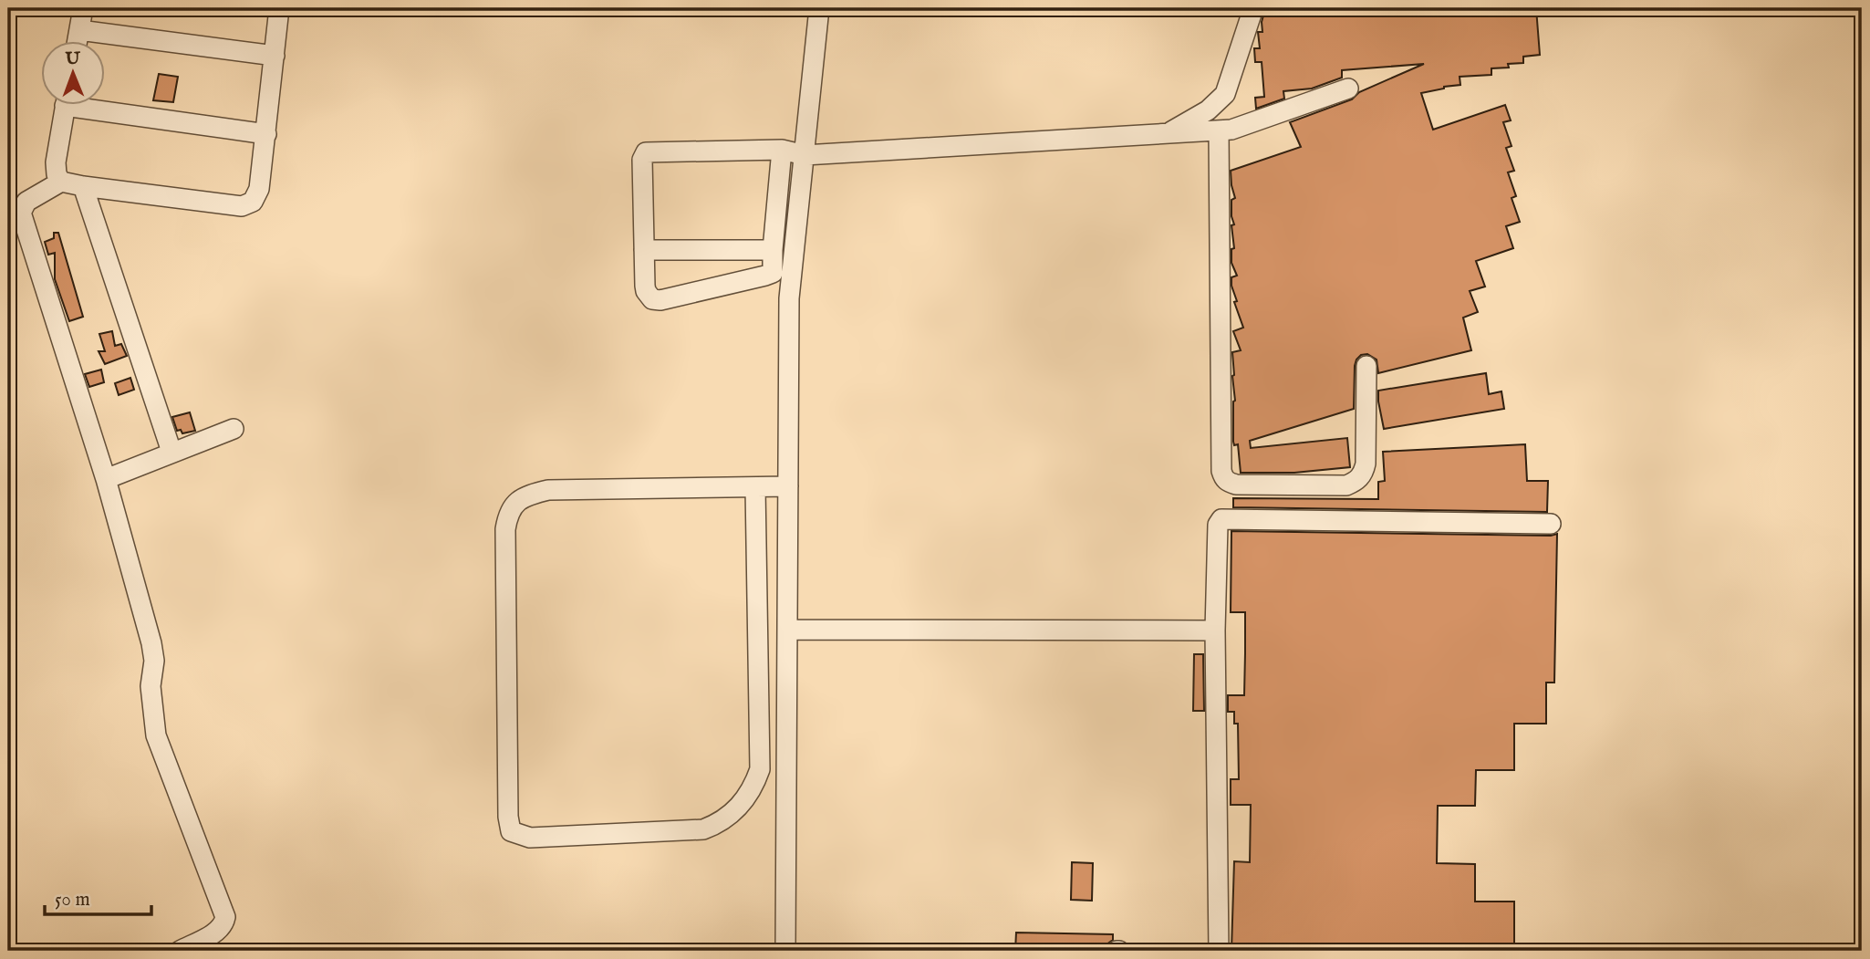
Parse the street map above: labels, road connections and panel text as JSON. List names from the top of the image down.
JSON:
{
  "scale_bar": "50 m",
  "north": "top"
}
